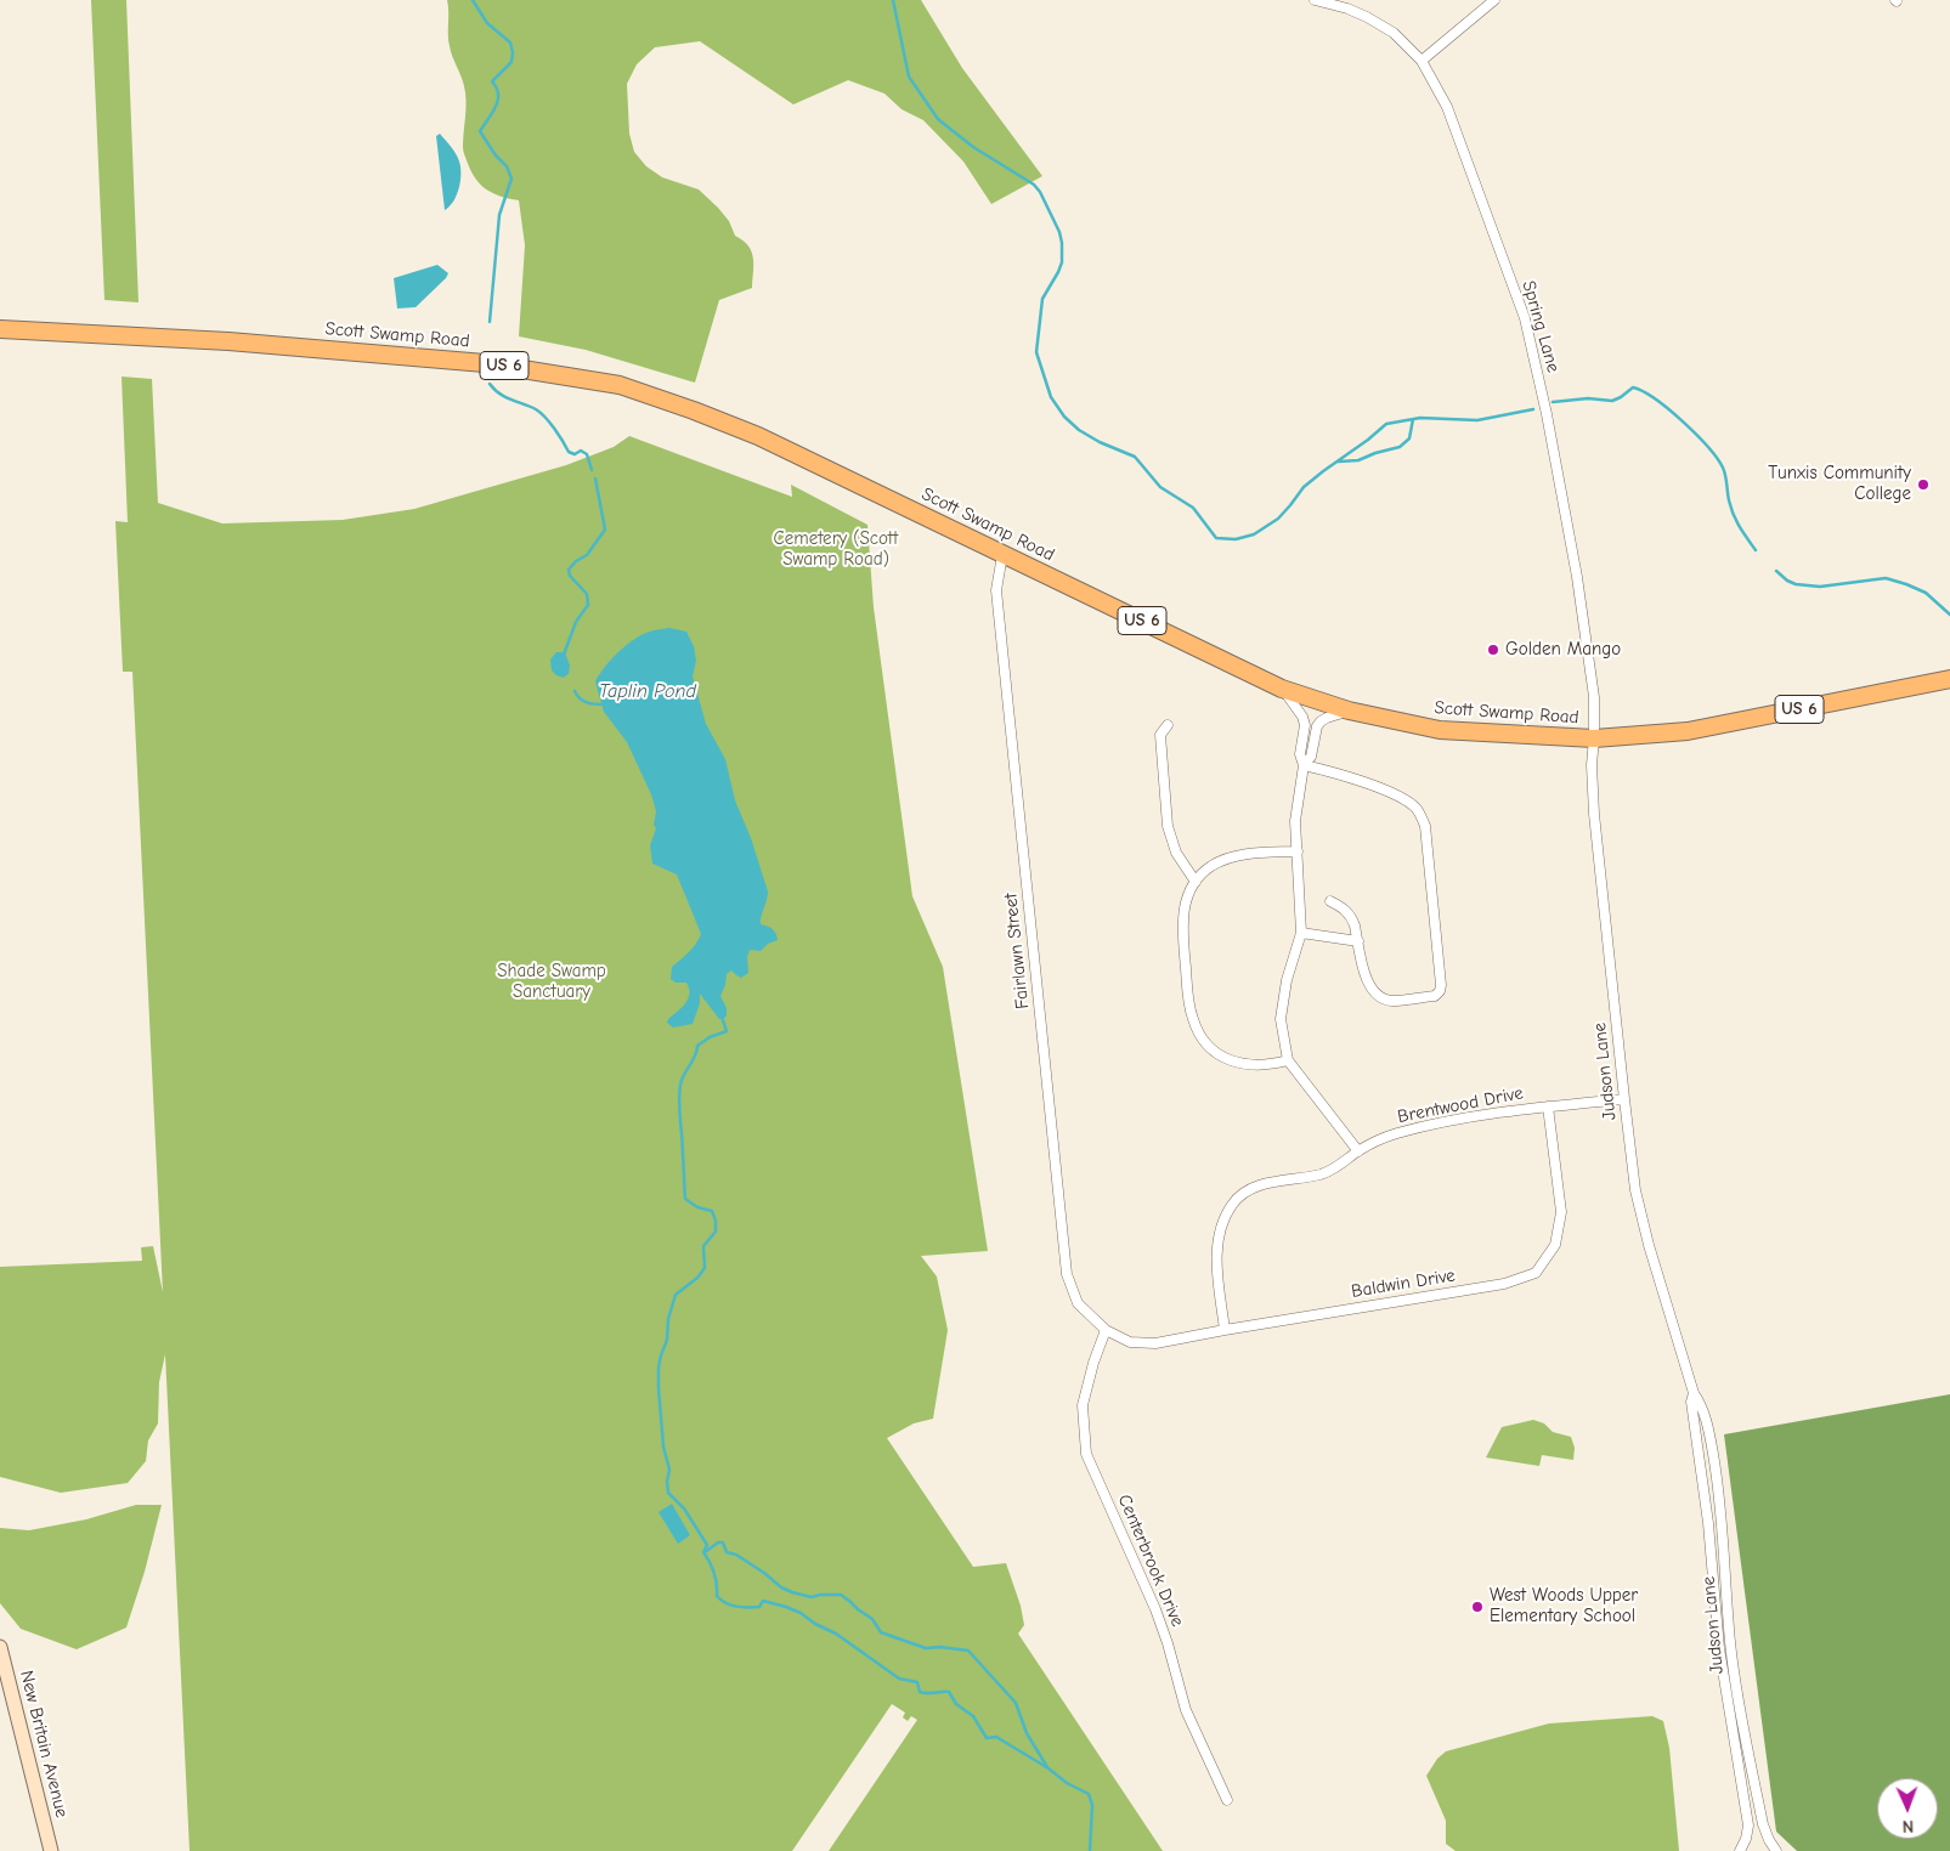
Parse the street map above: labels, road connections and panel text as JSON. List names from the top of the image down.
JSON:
{
  "streets": {
    "highway": ["Scott Swamp Road", "US 6"],
    "street": [
      "Spring Lane",
      "Fairlawn Street",
      "Judson Lane",
      "Brentwood Drive",
      "Baldwin Drive",
      "Centerbrook Drive",
      "New Britain Avenue"
    ]
  },
  "crossings": [
    ["Spring Lane", "Scott Swamp Road"],
    ["Spring Lane", "Judson Lane"],
    ["Scott Swamp Road", "Fairlawn Street"],
    ["Scott Swamp Road", "Judson Lane"],
    ["Fairlawn Street", "Baldwin Drive"],
    ["Fairlawn Street", "Centerbrook Drive"],
    ["Judson Lane", "Brentwood Drive"],
    ["Brentwood Drive", "Baldwin Drive"],
    ["Baldwin Drive", "Centerbrook Drive"]
  ],
  "water": ["Taplin Pond"],
  "parks": ["Cemetery (Scott Swamp Road)", "Shade Swamp Sanctuary"],
  "places": ["Tunxis Community College", "Golden Mango", "West Woods Upper Elementary School"],
  "north": "bottom"
}
